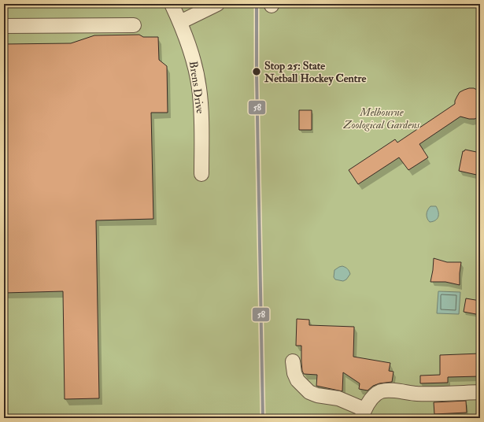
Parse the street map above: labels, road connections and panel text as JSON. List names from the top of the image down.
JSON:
{
  "streets": {
    "street": ["Brens Drive"]
  },
  "parks": ["Melbourne Zoological Gardens"],
  "places": ["Stop 25: State Netball Hockey Centre"],
  "lines": ["transit line 58"]
}
